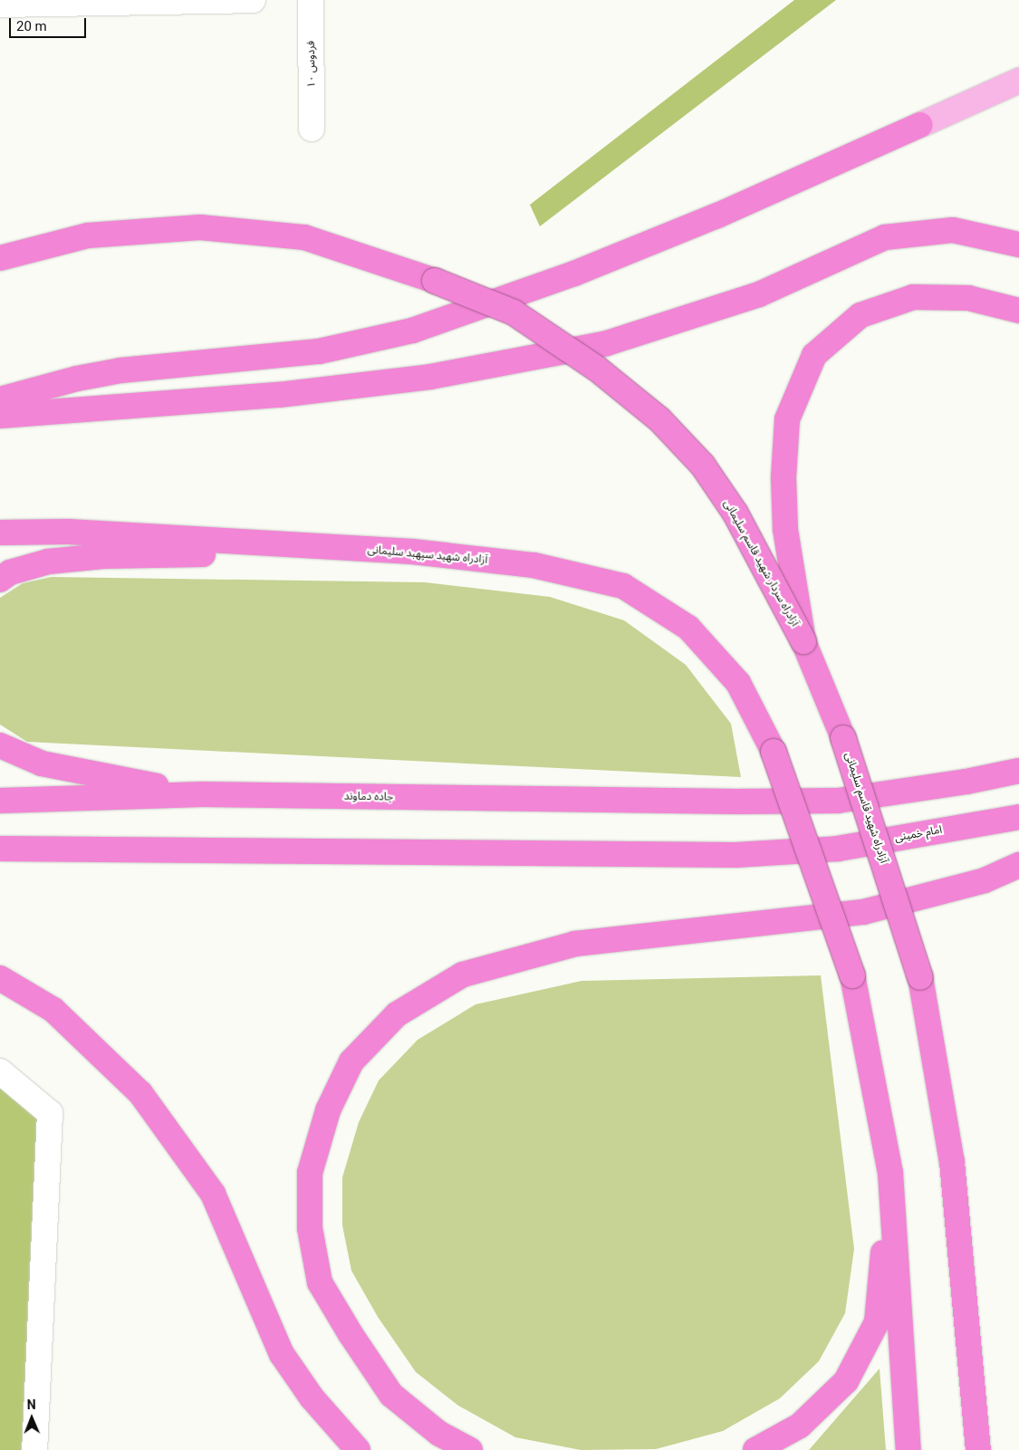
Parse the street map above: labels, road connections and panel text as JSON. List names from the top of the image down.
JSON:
{
  "streets": {
    "highway": [
      "آزادراه شهید سپهبد سلیمانی",
      "آزادراه سردار شهید قاسم سلیمانی",
      "جاده دماوند",
      "آزادراه شهید قاسم سلیمانی",
      "امام خمینی"
    ],
    "street": ["فردوس ۱۰"]
  },
  "crossings": [
    ["آزادراه سردار شهید قاسم سلیمانی", "آزادراه شهید قاسم سلیمانی"]
  ],
  "scale_bar": "20 m",
  "north": "top"
}
